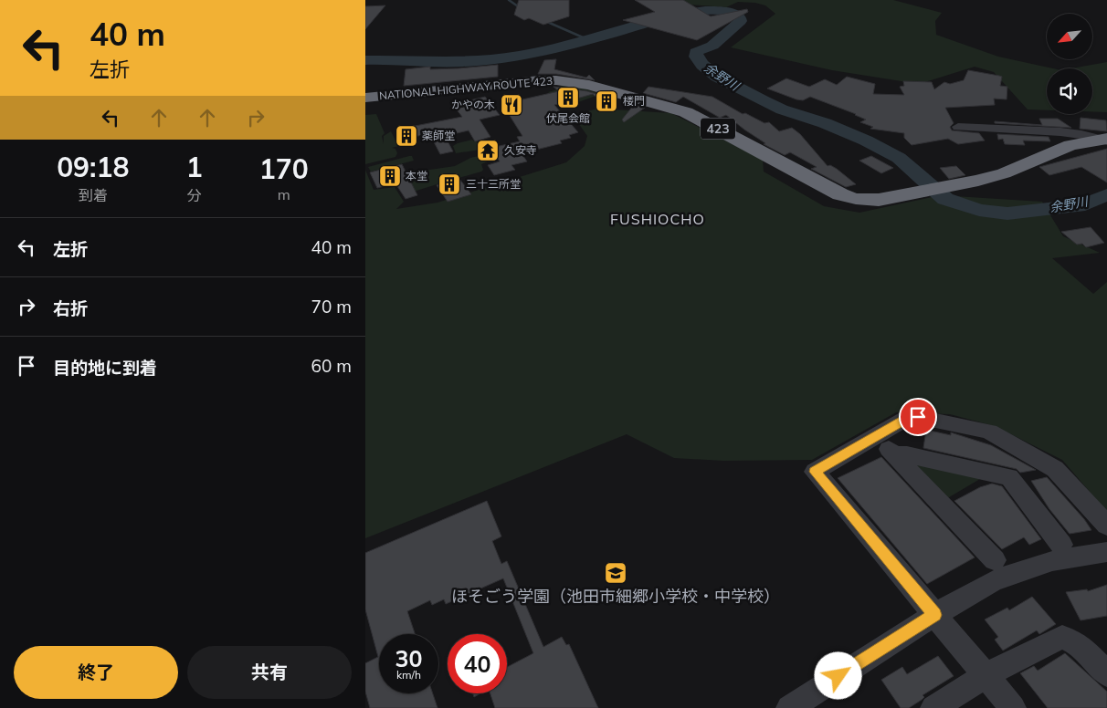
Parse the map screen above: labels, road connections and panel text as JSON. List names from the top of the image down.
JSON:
{
  "streets": {
    "highway": ["NATIONAL HIGHWAY ROUTE 423", "423"]
  },
  "districts": ["FUSHIOCHO"],
  "water": ["余野川"],
  "places": {
    "building": [
      "伏尾会館",
      "楼門",
      "薬師堂",
      "本堂",
      "三十三所堂"
    ],
    "restaurant": ["かやの木"],
    "temple": ["久安寺"],
    "school or university": ["ほそごう学園（池田市細郷小学校・中学校）"]
  },
  "north": "bottom left",
  "page": {
    "turn": ["40 m", "左折"],
    "eta": [
      "09:18",
      "到着",
      "1",
      "分",
      "170",
      "m"
    ],
    "list": [
      {
        "name": "左折",
        "value": "40 m"
      },
      {
        "name": "右折",
        "value": "70 m"
      },
      {
        "name": "目的地に到着",
        "value": "60 m"
      }
    ],
    "speed": "30 km/h",
    "limit": "40",
    "buttons": ["終了", "共有"]
  }
}
